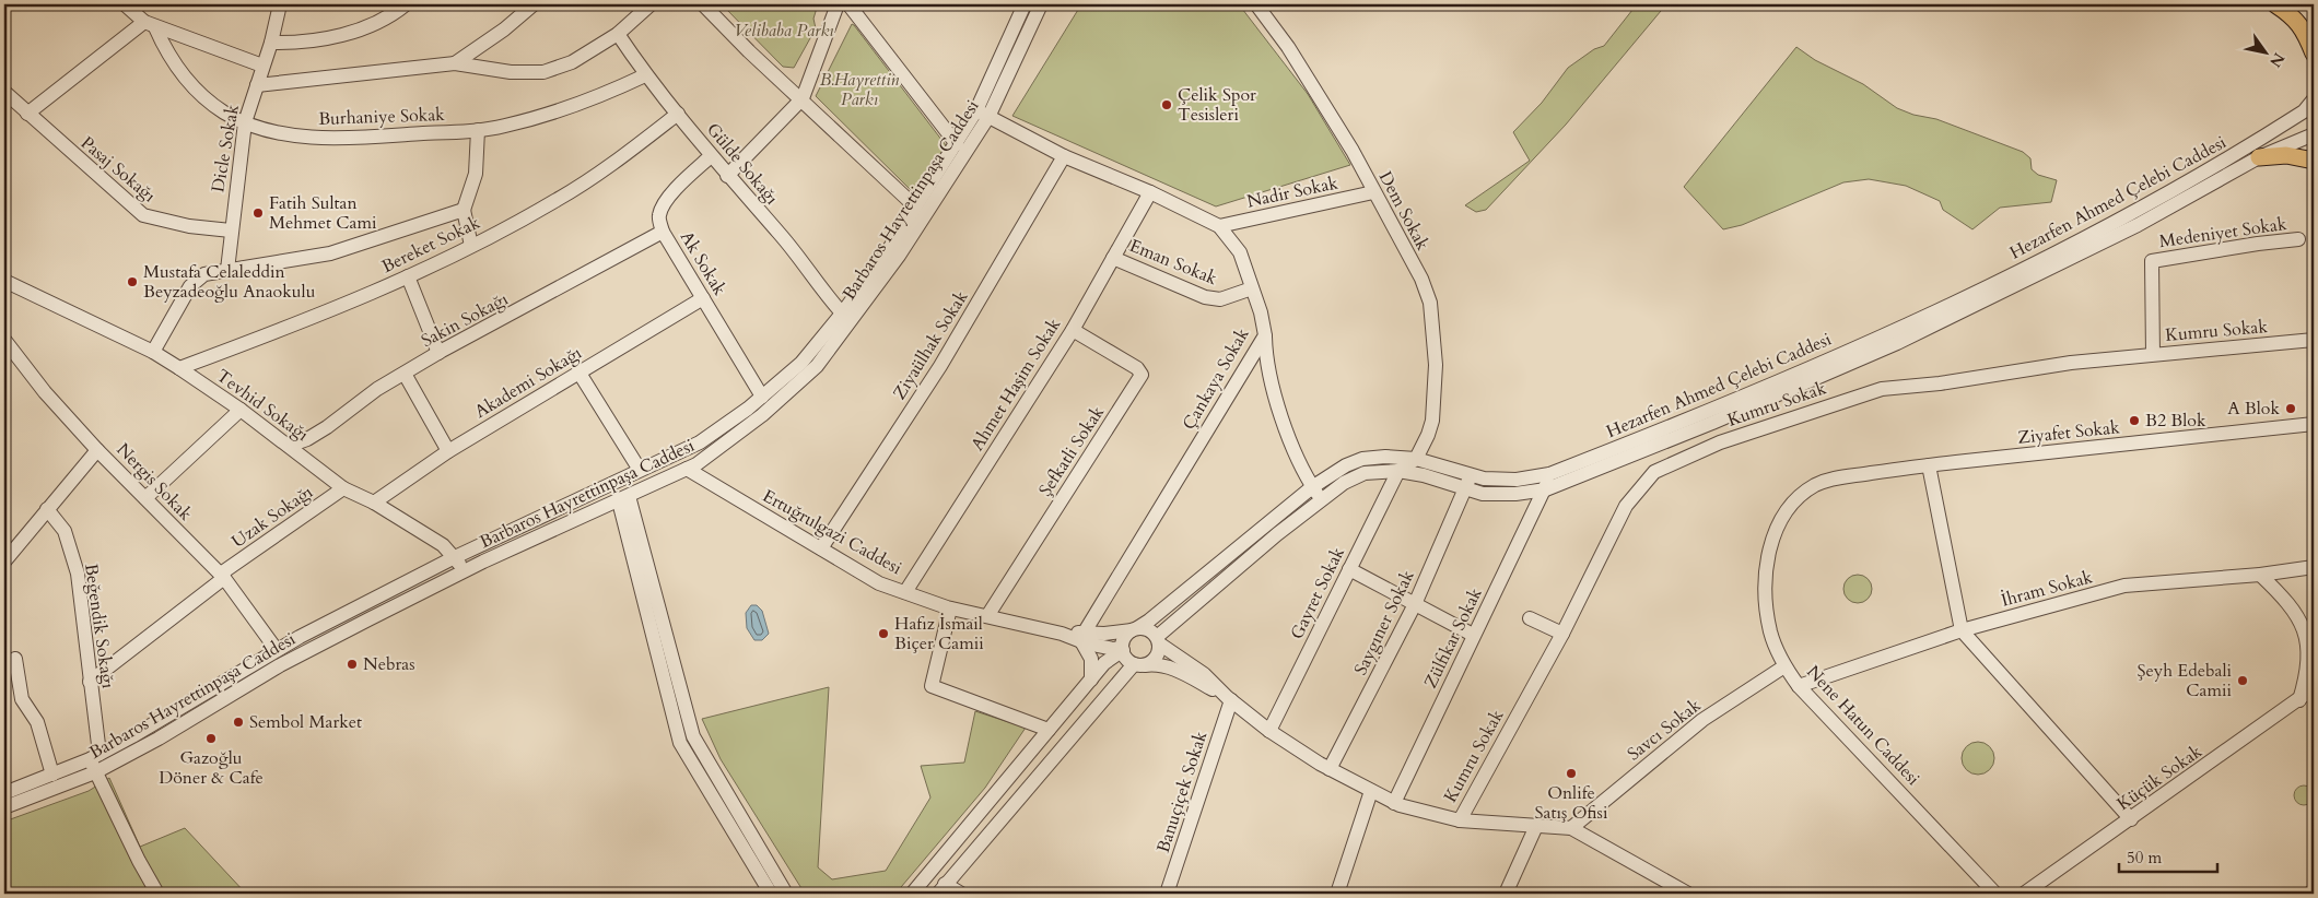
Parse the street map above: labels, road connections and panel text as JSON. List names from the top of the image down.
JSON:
{
  "streets": {
    "street": [
      "Burhaniye Sokak",
      "Dicle Sokak",
      "Gülde Sokağı",
      "Pasaj Sokağı",
      "Nadir Sokak",
      "Hezarfen Ahmed Çelebi Caddesi",
      "Barbaros Hayrettinpaşa Caddesi",
      "Dem Sokak",
      "Medeniyet Sokak",
      "Bereket Sokak",
      "Eman Sokak",
      "Ak Sokak",
      "Sakin Sokağı",
      "Kumru Sokak",
      "Ziyaülhak Sokak",
      "Çankaya Sokak",
      "Akademi Sokağı",
      "Ahmet Haşim Sokak",
      "Tevhid Sokağı",
      "Ziyafet Sokak",
      "Şefkatli Sokak",
      "Nergis Sokak",
      "Uzak Sokağı",
      "Ertuğrulgazi Caddesi",
      "İhram Sokak",
      "Gayret Sokak",
      "Saygıner Sokak",
      "Beğendik Sokağı",
      "Zülfikar Sokak",
      "Nene Hatun Caddesi",
      "Savcı Sokak",
      "Küçük Sokak",
      "Banuçiçek Sokak"
    ]
  },
  "crossings": [
    ["Burhaniye Sokak", "Dicle Sokak"],
    ["Burhaniye Sokak", "Gülde Sokağı"],
    ["Dicle Sokak", "Pasaj Sokağı"],
    ["Gülde Sokağı", "Barbaros Hayrettinpaşa Caddesi"],
    ["Gülde Sokağı", "Bereket Sokak"],
    ["Gülde Sokağı", "Ak Sokak"],
    ["Nadir Sokak", "Dem Sokak"],
    ["Nadir Sokak", "Çankaya Sokak"],
    ["Hezarfen Ahmed Çelebi Caddesi", "Dem Sokak"],
    ["Hezarfen Ahmed Çelebi Caddesi", "Ertuğrulgazi Caddesi"],
    ["Hezarfen Ahmed Çelebi Caddesi", "Gayret Sokak"],
    ["Hezarfen Ahmed Çelebi Caddesi", "Saygıner Sokak"],
    ["Hezarfen Ahmed Çelebi Caddesi", "Zülfikar Sokak"],
    ["Barbaros Hayrettinpaşa Caddesi", "Ak Sokak"],
    ["Barbaros Hayrettinpaşa Caddesi", "Çankaya Sokak"],
    ["Barbaros Hayrettinpaşa Caddesi", "Tevhid Sokağı"],
    ["Barbaros Hayrettinpaşa Caddesi", "Nergis Sokak"],
    ["Barbaros Hayrettinpaşa Caddesi", "Ertuğrulgazi Caddesi"],
    ["Barbaros Hayrettinpaşa Caddesi", "Beğendik Sokağı"],
    ["Medeniyet Sokak", "Kumru Sokak"],
    ["Bereket Sokak", "Tevhid Sokağı"],
    ["Eman Sokak", "Çankaya Sokak"],
    ["Eman Sokak", "Ahmet Haşim Sokak"],
    ["Ak Sokak", "Sakin Sokağı"],
    ["Ak Sokak", "Akademi Sokağı"],
    ["Sakin Sokağı", "Tevhid Sokağı"],
    ["Ziyaülhak Sokak", "Çankaya Sokak"],
    ["Ziyaülhak Sokak", "Ertuğrulgazi Caddesi"],
    ["Çankaya Sokak", "Ahmet Haşim Sokak"],
    ["Çankaya Sokak", "Ertuğrulgazi Caddesi"],
    ["Akademi Sokağı", "Tevhid Sokağı"],
    ["Ahmet Haşim Sokak", "Şefkatli Sokak"],
    ["Ahmet Haşim Sokak", "Ertuğrulgazi Caddesi"],
    ["Tevhid Sokağı", "Uzak Sokağı"],
    ["Ziyafet Sokak", "Nene Hatun Caddesi"],
    ["Şefkatli Sokak", "Ertuğrulgazi Caddesi"],
    ["Nergis Sokak", "Uzak Sokağı"],
    ["Uzak Sokağı", "Beğendik Sokağı"],
    ["İhram Sokak", "Nene Hatun Caddesi"],
    ["Nene Hatun Caddesi", "Savcı Sokak"]
  ],
  "parks": ["Velibaba Parkı", "B.Hayrettin Parkı"],
  "places": [
    "Çelik Spor Tesisleri",
    "Fatih Sultan Mehmet Cami",
    "Mustafa Celaleddin Beyzadeoğlu Anaokulu",
    "A Blok",
    "B2 Blok",
    "Hafız İsmail Biçer Camii",
    "Nebras",
    "Şeyh Edebali Camii",
    "Sembol Market",
    "Gazoğlu Döner & Cafe",
    "Onlife Satış Ofisi"
  ],
  "scale_bar": "50 m",
  "north": "bottom right"
}
